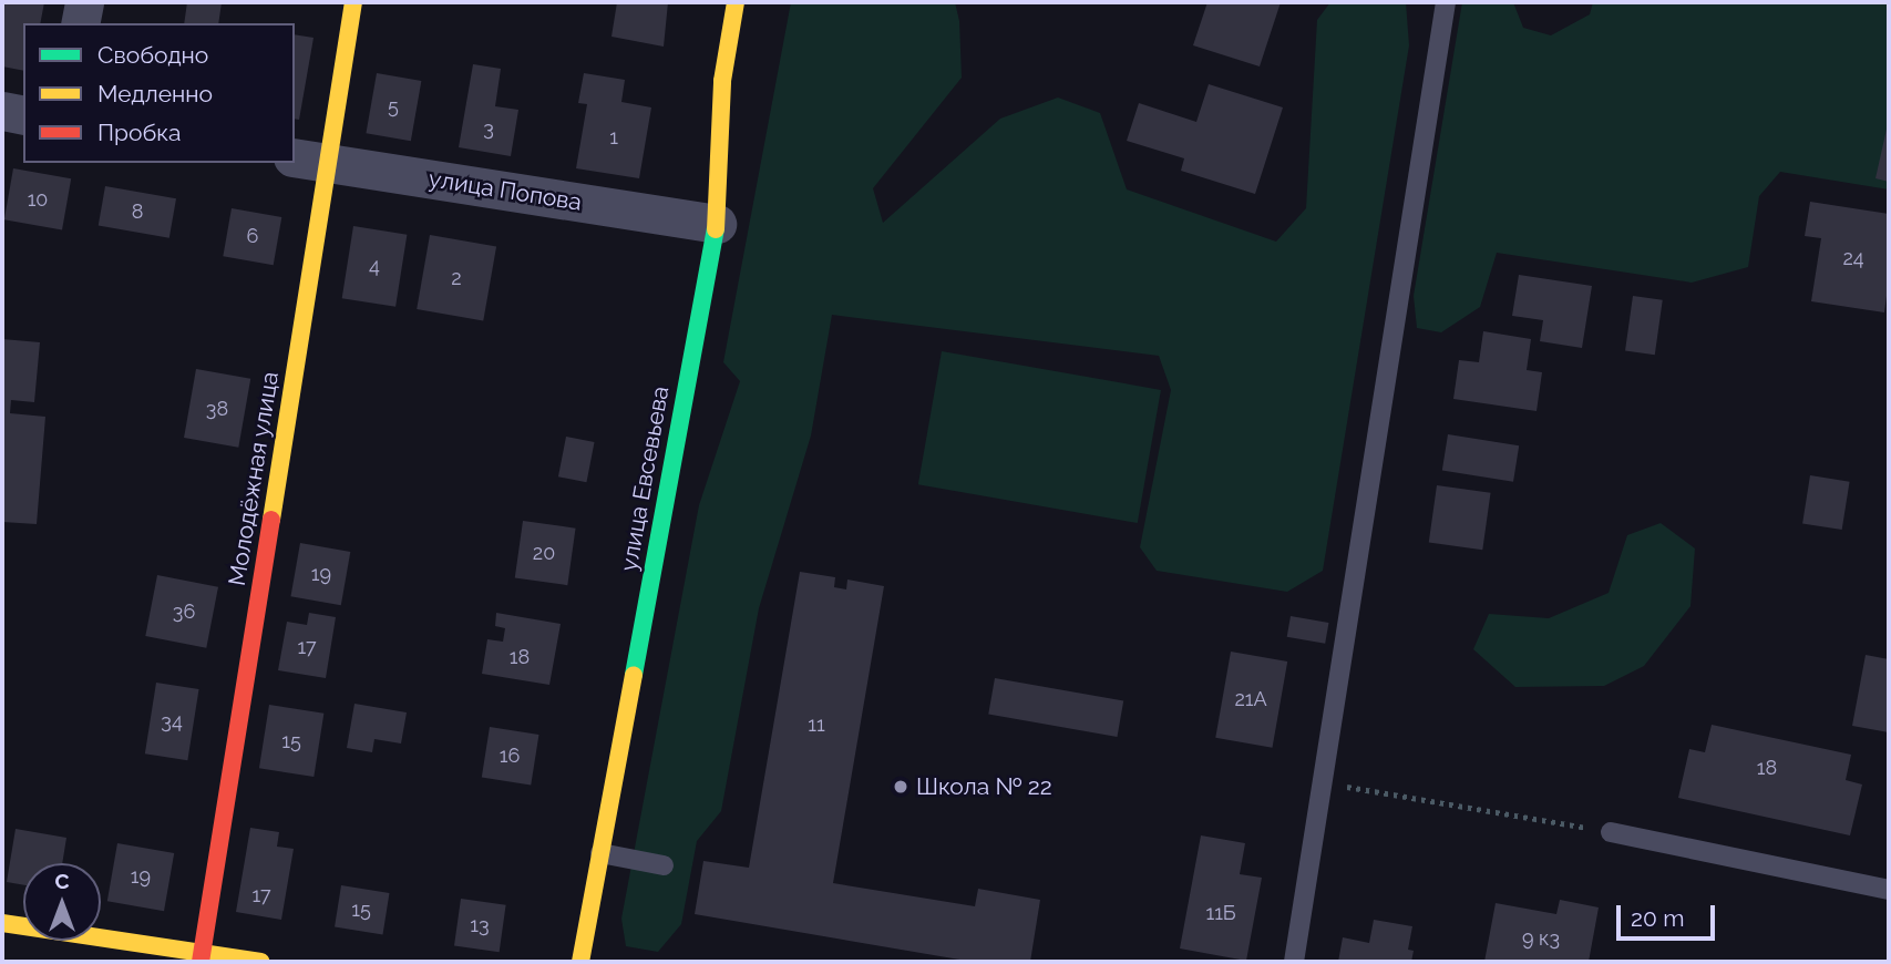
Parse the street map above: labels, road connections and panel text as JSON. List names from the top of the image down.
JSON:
{
  "streets": {
    "street": ["улица Попова", "Молодёжная улица", "улица Евсевьева"]
  },
  "crossings": [
    ["улица Попова", "Молодёжная улица"],
    ["улица Попова", "улица Евсевьева"]
  ],
  "places": ["Школа № 22"],
  "house_numbers": [
    "5",
    "3",
    "1",
    "10",
    "8",
    "6",
    "24",
    "4",
    "2",
    "38",
    "20",
    "19",
    "36",
    "17",
    "18",
    "21А",
    "34",
    "11",
    "15",
    "16",
    "18",
    "19",
    "17",
    "15",
    "11Б",
    "13",
    "9 к3"
  ],
  "legend": ["Свободно", "Медленно", "Пробка"],
  "scale_bar": "20 m",
  "north": "top"
}
